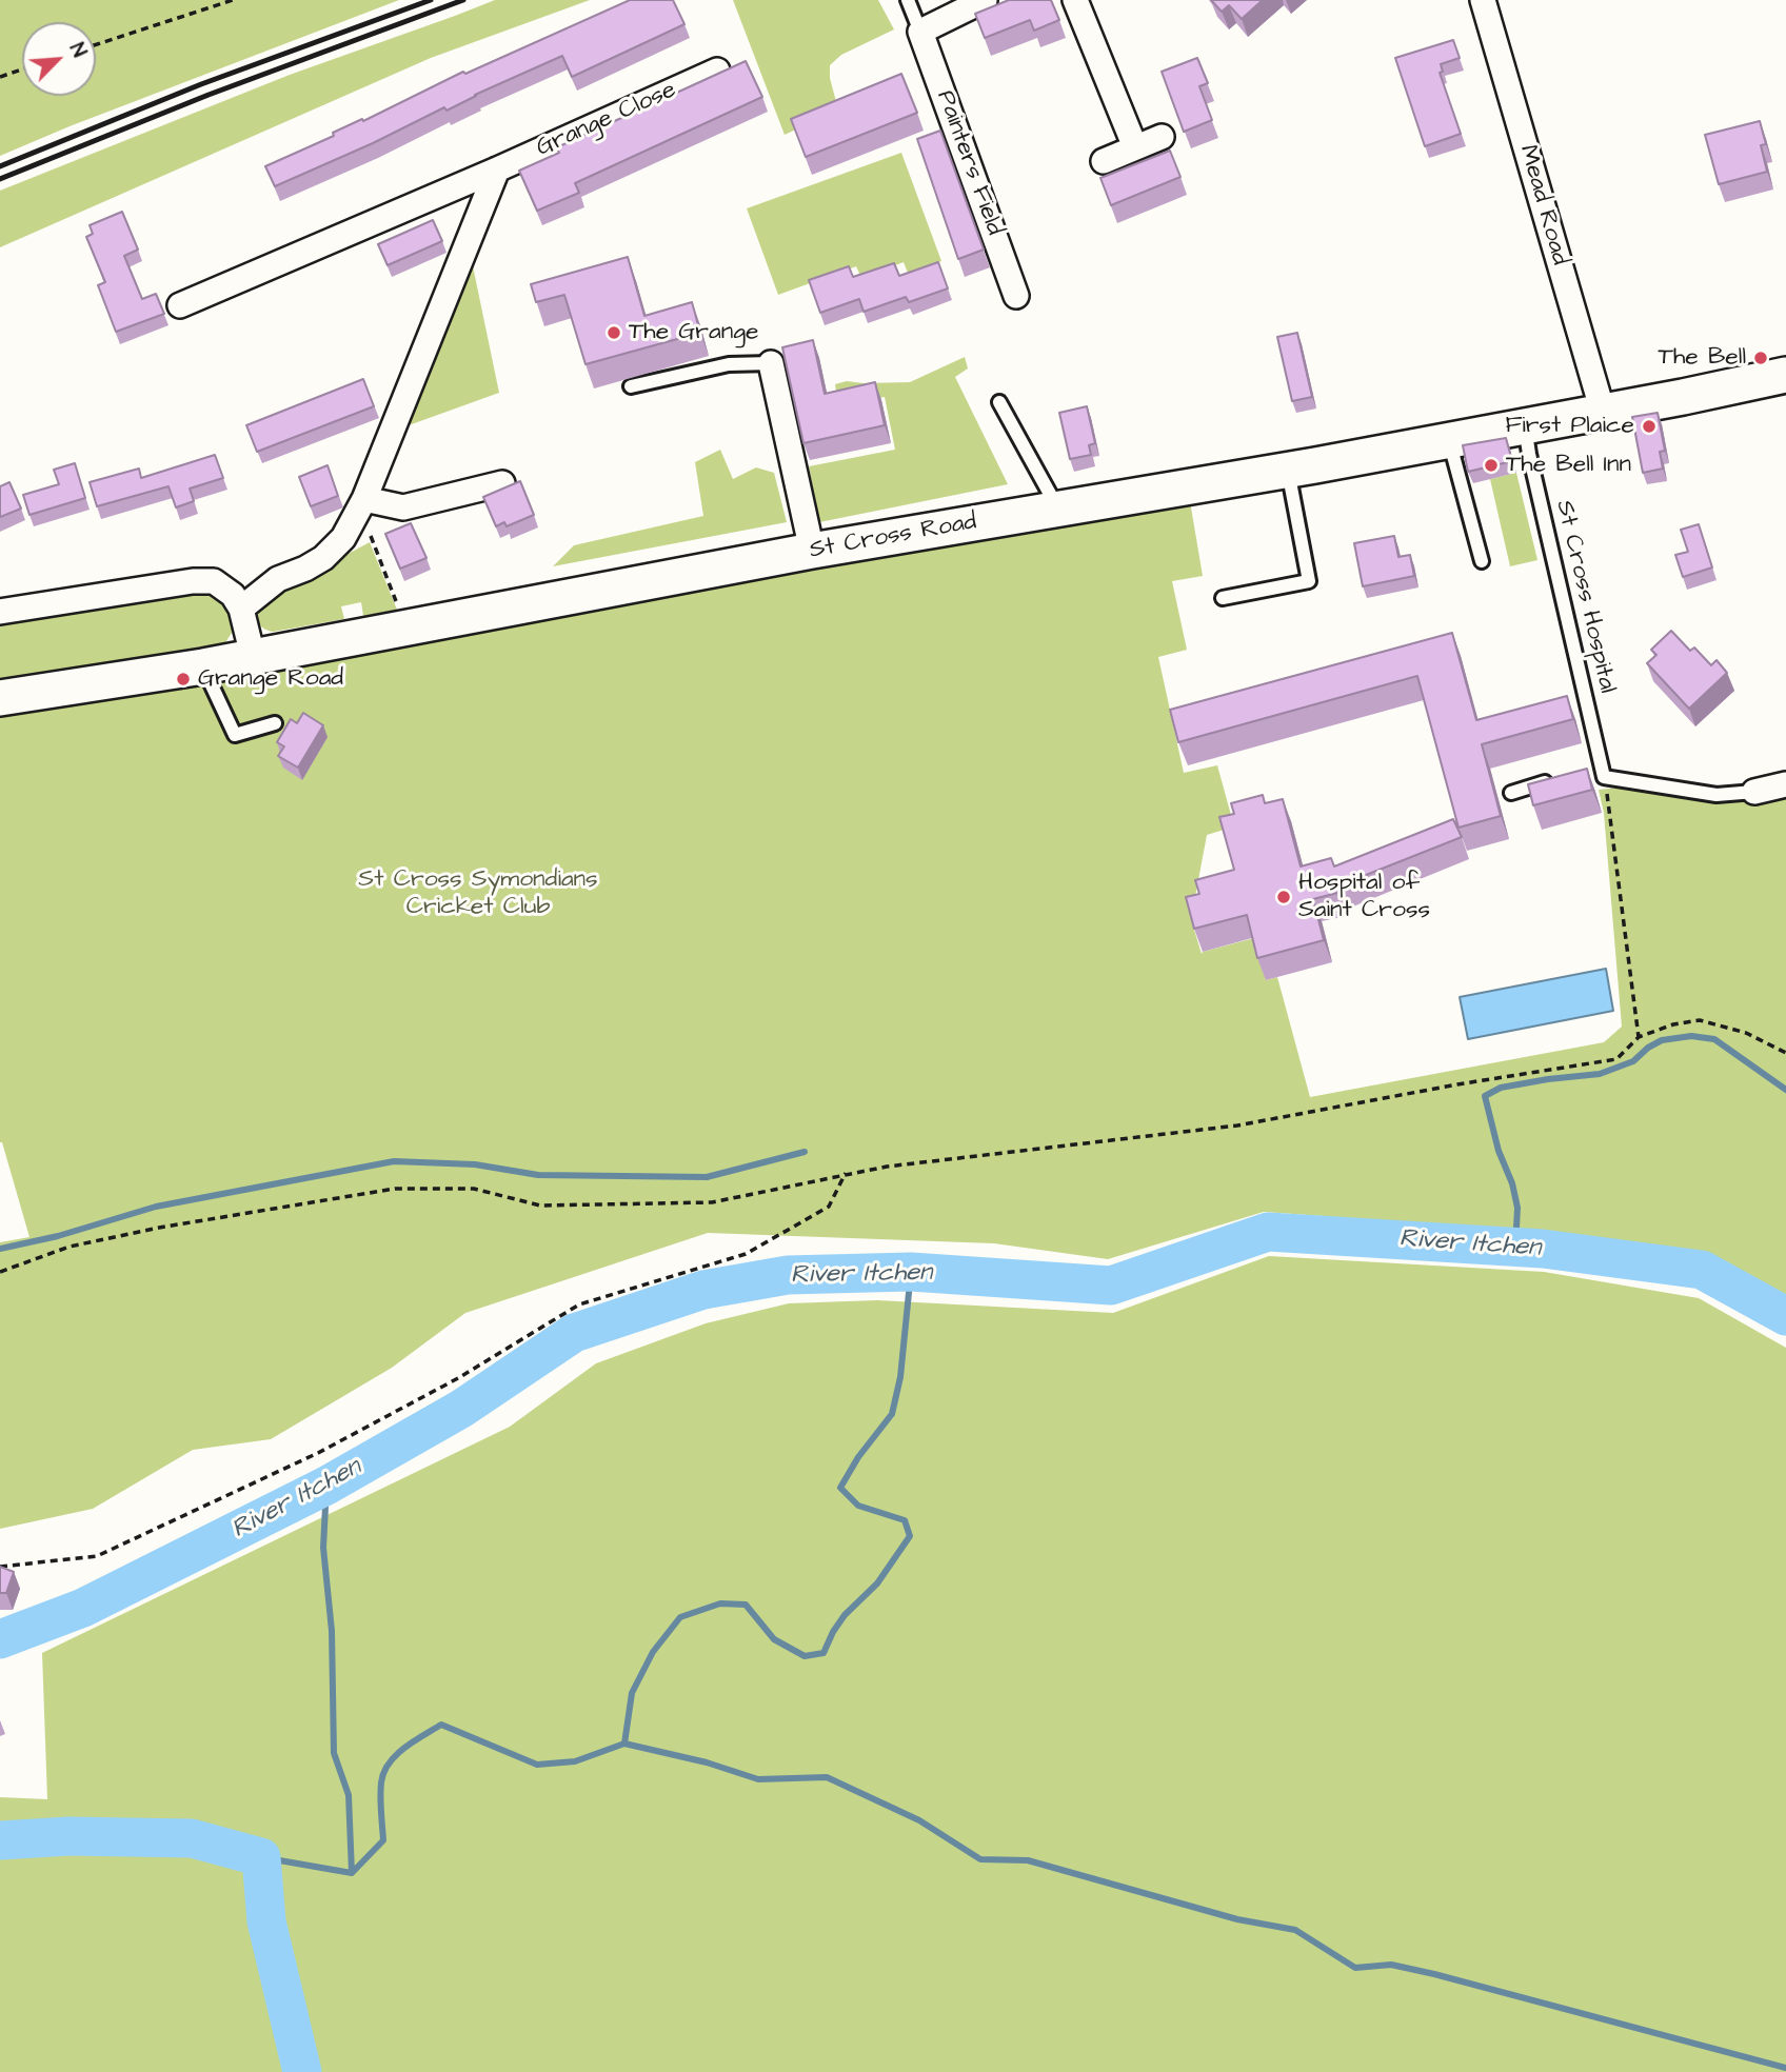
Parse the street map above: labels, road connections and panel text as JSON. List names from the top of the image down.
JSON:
{
  "streets": {
    "main road": ["St Cross Road"],
    "street": ["Grange Close", "Painters Field", "Mead Road"],
    "lane": ["St Cross Hospital"]
  },
  "crossings": [
    ["Mead Road", "St Cross Road"],
    ["St Cross Road", "St Cross Hospital"]
  ],
  "water": ["River Itchen"],
  "parks": ["St Cross Symondians Cricket Club"],
  "places": [
    "The Grange",
    "The Bell",
    "First Plaice",
    "The Bell Inn",
    "Grange Road",
    "Hospital of Saint Cross"
  ],
  "north": "top right"
}
